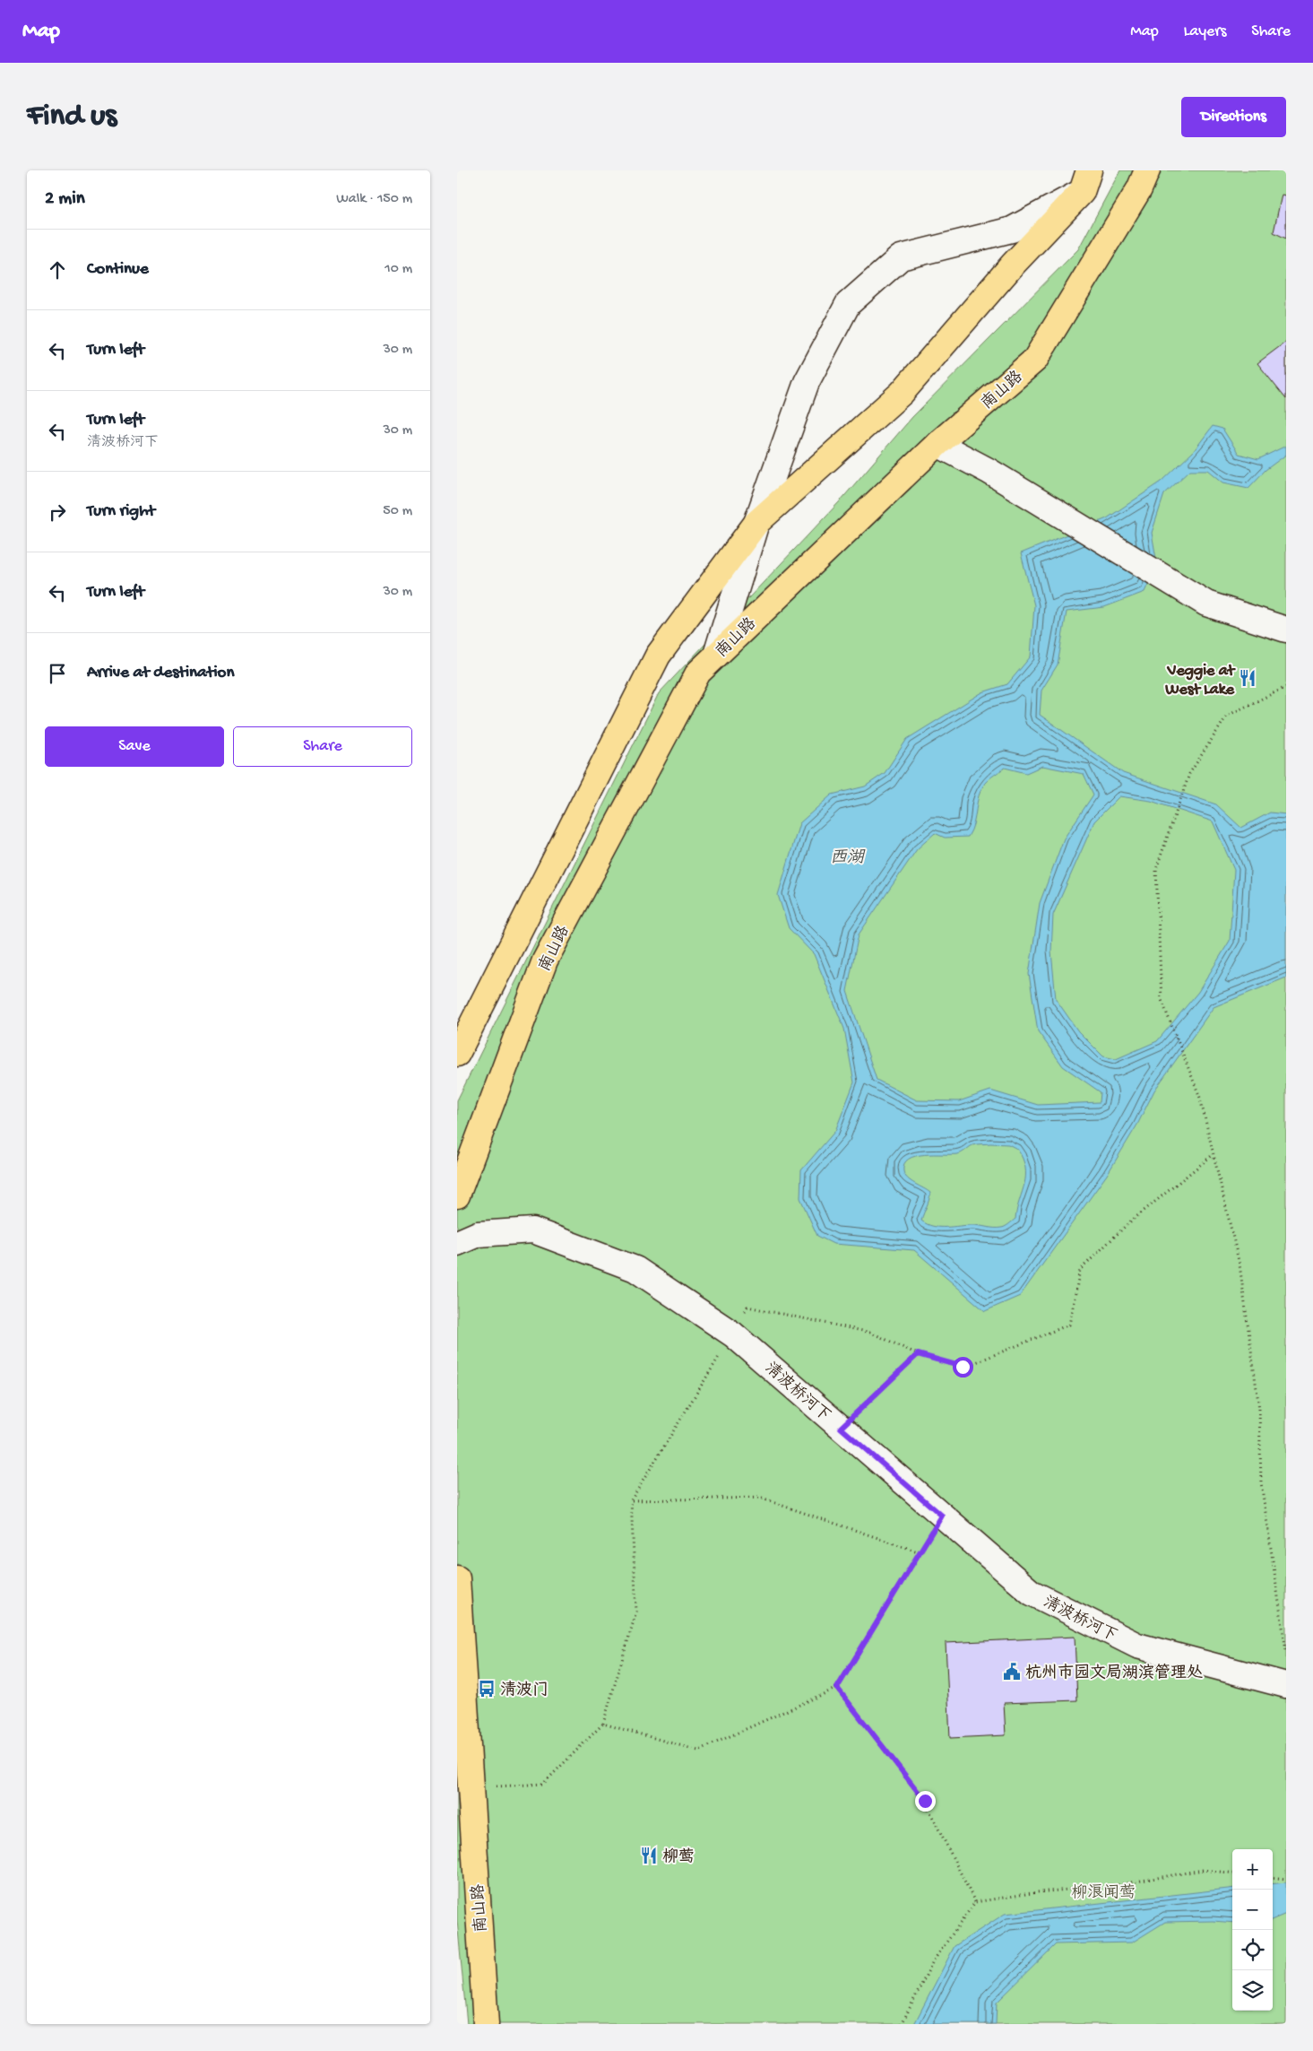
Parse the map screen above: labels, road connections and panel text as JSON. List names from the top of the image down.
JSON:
{
  "streets": {
    "main road": ["南山路"],
    "street": ["清波桥河下"]
  },
  "water": ["西湖"],
  "parks": ["柳浪闻莺"],
  "places": {
    "restaurant": ["Veggie at West Lake", "柳莺"],
    "public building": ["杭州市园文局湖滨管理处"],
    "bus stop": ["清波门"]
  },
  "page": {
    "header": "Map",
    "nav": ["Map", "Layers", "Share"],
    "buttons": [
      "Directions",
      ["Save", "Share"]
    ],
    "title": "Find us",
    "heading": ["2 min", "Walk · 150 m"],
    "list": [
      ["Continue", "10 m"],
      ["Turn left", "30 m"],
      ["Turn left", "清波桥河下", "30 m"],
      ["Turn right", "50 m"],
      ["Turn left", "30 m"],
      "Arrive at destination"
    ],
    "map_buttons": ["+", "−"]
  }
}
